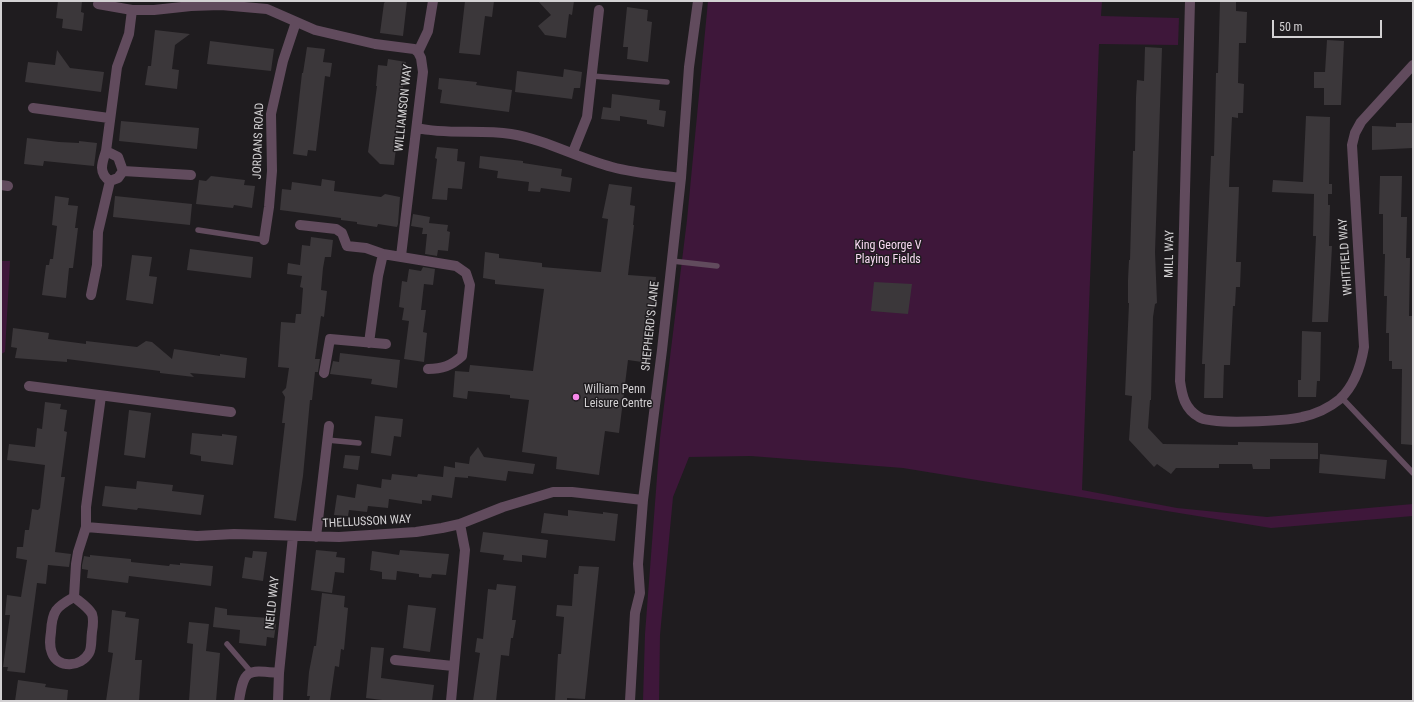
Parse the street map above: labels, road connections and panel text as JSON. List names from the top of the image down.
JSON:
{
  "streets": {
    "street": [
      "WILLIAMSON WAY",
      "JORDANS ROAD",
      "MILL WAY",
      "WHITFIELD WAY",
      "SHEPHERD'S LANE",
      "THELLUSSON WAY",
      "NEILD WAY"
    ]
  },
  "crossings": [
    ["WILLIAMSON WAY", "JORDANS ROAD"],
    ["MILL WAY", "WHITFIELD WAY"],
    ["SHEPHERD'S LANE", "THELLUSSON WAY"],
    ["THELLUSSON WAY", "NEILD WAY"]
  ],
  "parks": ["King George V Playing Fields"],
  "places": ["William Penn Leisure Centre"],
  "scale_bar": "50 m"
}
